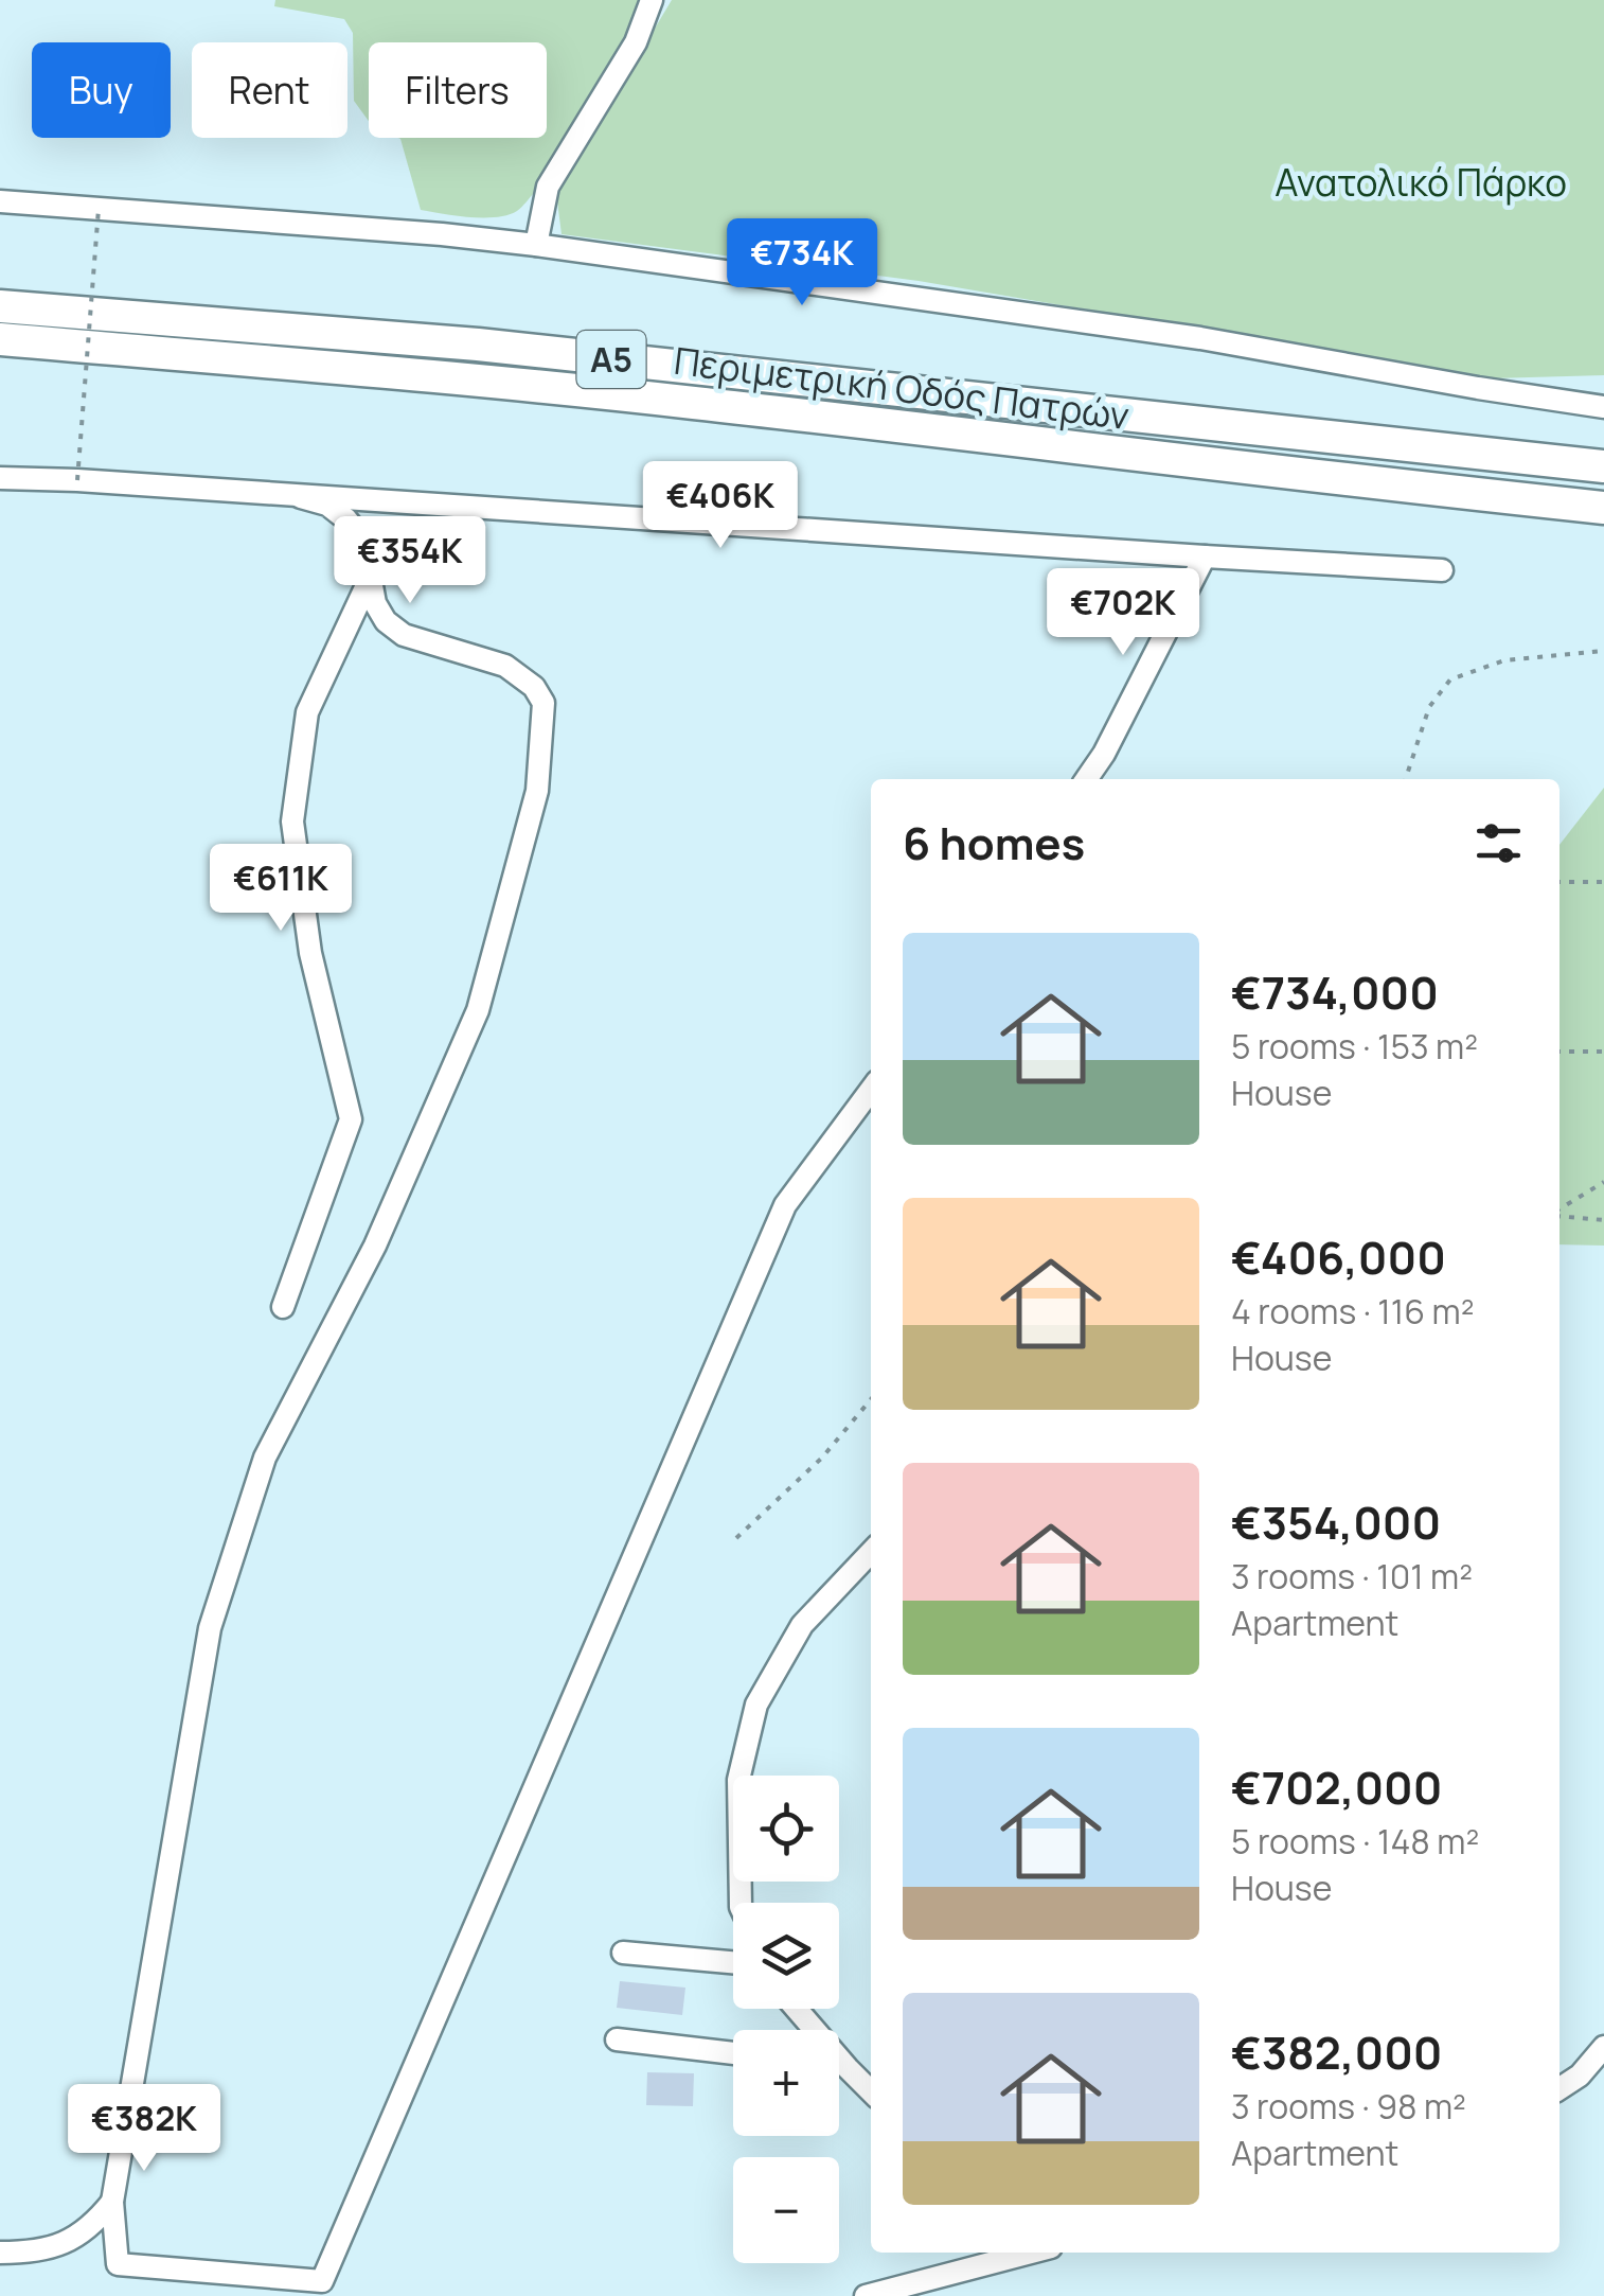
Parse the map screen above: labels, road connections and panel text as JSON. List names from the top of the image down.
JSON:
{
  "streets": {
    "highway": ["Α5", "Περιμετρική Οδός Πατρών"]
  },
  "parks": ["Ανατολικό Πάρκο"],
  "page": {
    "chip": ["Buy", "Rent", "Filters"],
    "price": [
      "€734K",
      "€406K",
      "€354K",
      "€702K",
      "€611K",
      "€382K"
    ],
    "heading": "6 homes",
    "list": [
      {
        "name": "€734,000",
        "note": "5 rooms · 153 m² · House"
      },
      {
        "name": "€406,000",
        "note": "4 rooms · 116 m² · House"
      },
      {
        "name": "€354,000",
        "note": "3 rooms · 101 m² · Apartment"
      },
      {
        "name": "€702,000",
        "note": "5 rooms · 148 m² · House"
      },
      {
        "name": "€382,000",
        "note": "3 rooms · 98 m² · Apartment"
      }
    ],
    "map_buttons": ["+", "−"]
  }
}
